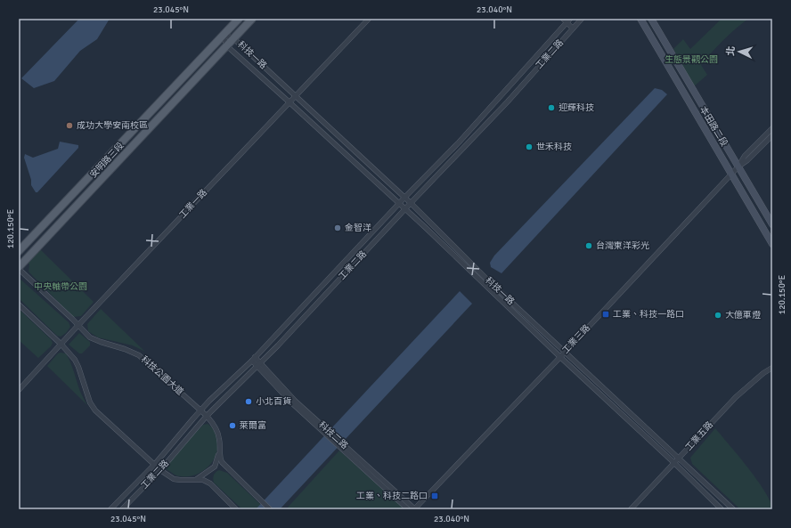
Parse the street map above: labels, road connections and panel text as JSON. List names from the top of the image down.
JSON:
{
  "streets": {
    "main road": ["安明路三段"],
    "street": [
      "工業二路",
      "科技一路",
      "本田路二段",
      "工業一路",
      "工業三路",
      "科技公園大道",
      "科技二路",
      "工業五路"
    ]
  },
  "crossings": [
    ["工業二路", "科技一路"],
    ["工業二路", "科技公園大道"],
    ["工業二路", "科技二路"],
    ["科技一路", "安明路三段"],
    ["科技一路", "工業一路"],
    ["科技一路", "工業三路"],
    ["科技一路", "工業五路"],
    ["本田路二段", "工業三路"],
    ["安明路三段", "科技公園大道"],
    ["工業一路", "科技公園大道"],
    ["工業三路", "科技二路"]
  ],
  "parks": ["生態景觀公園", "中央軸帶公園"],
  "places": {
    "other": [
      "迎輝科技",
      "成功大學安南校區",
      "世禾科技",
      "金智洋",
      "台灣東洋彩光",
      "大億車燈",
      "小北百貨",
      "萊爾富"
    ],
    "transit": ["工業、科技一路口", "工業、科技二路口"]
  },
  "north": "left",
  "coordinates": ["23.045°N", "23.040°N", "120.150°E"]
}
